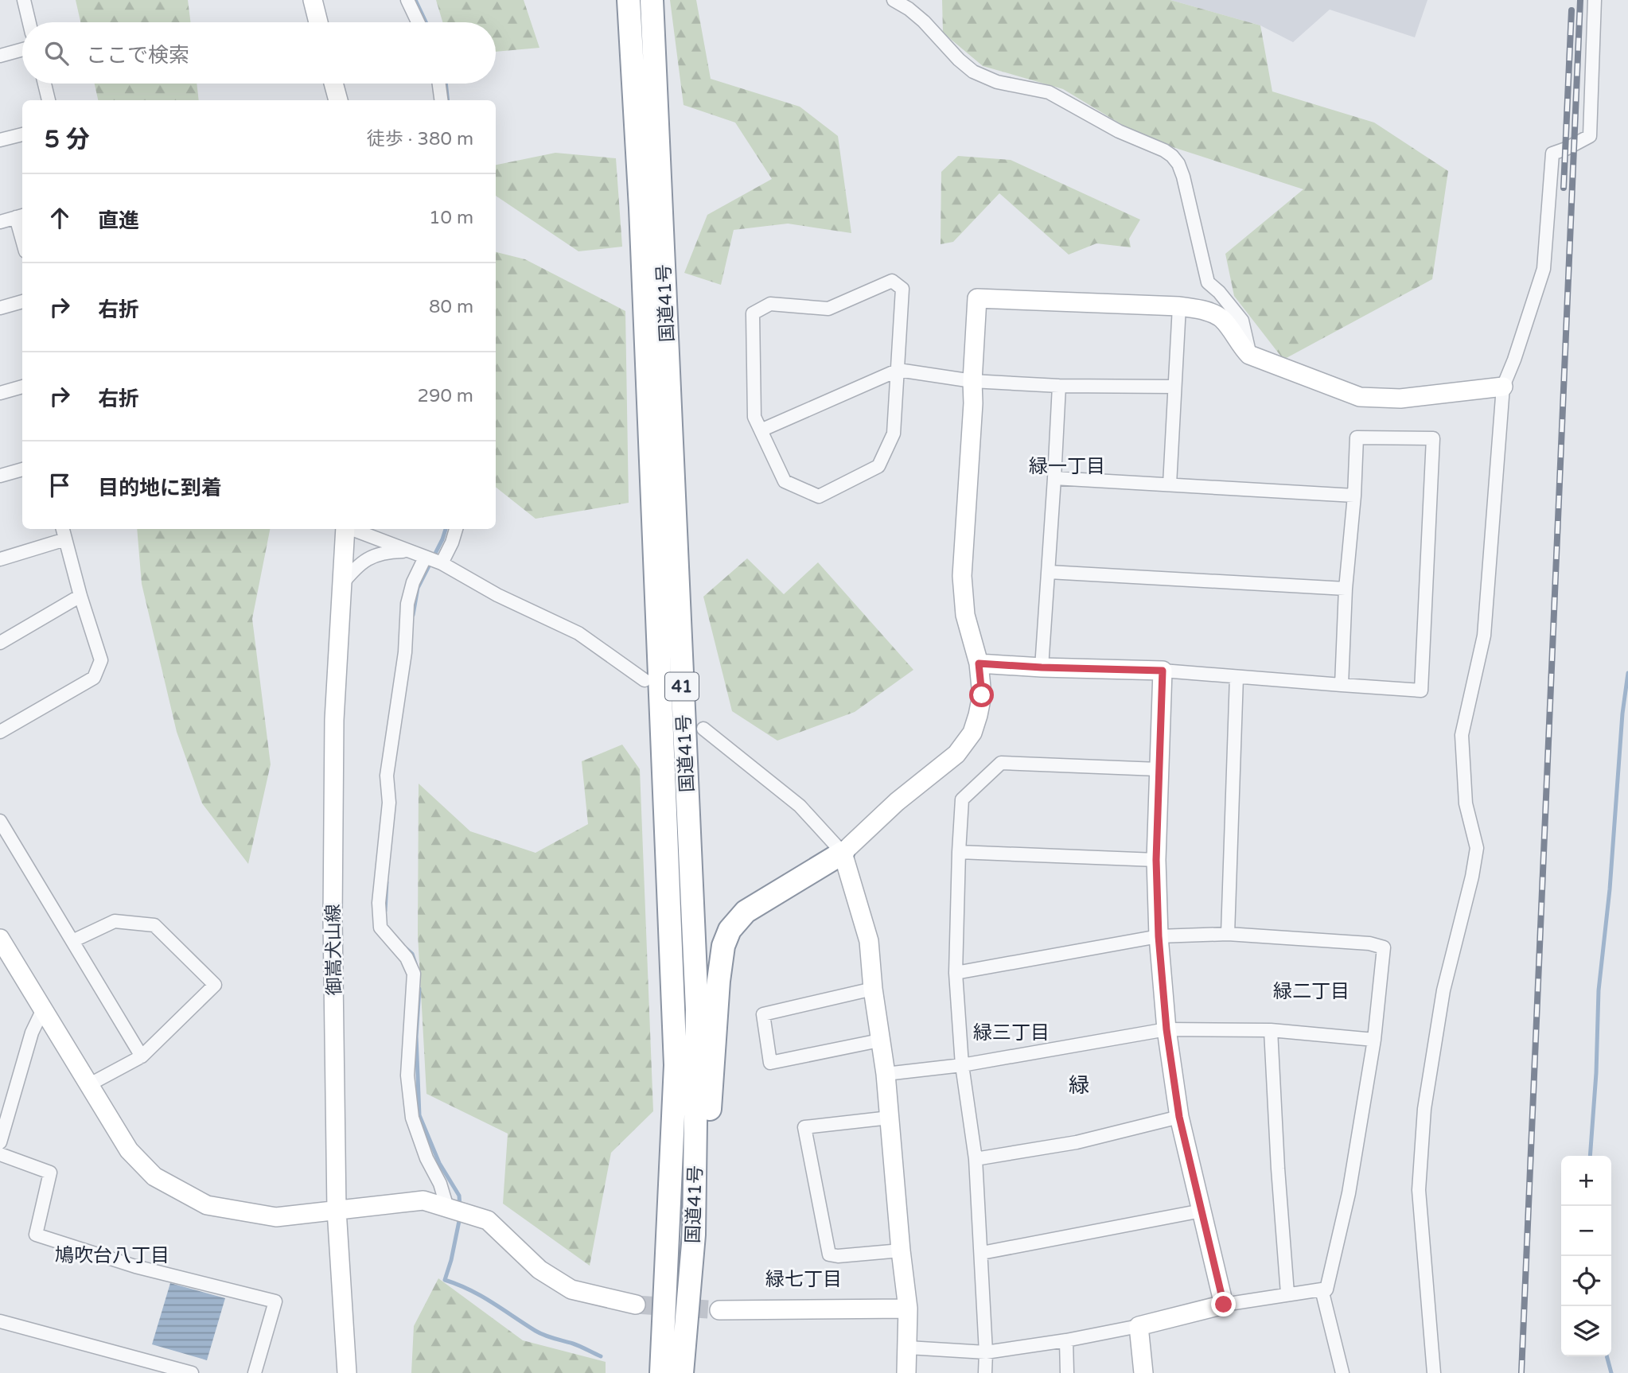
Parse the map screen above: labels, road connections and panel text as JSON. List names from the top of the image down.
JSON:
{
  "streets": {
    "highway": ["国道41号", "41"],
    "street": ["御嵩犬山線"]
  },
  "districts": [
    "緑一丁目",
    "緑二丁目",
    "緑三丁目",
    "緑",
    "鳩吹台八丁目",
    "緑七丁目"
  ],
  "page": {
    "search": "ここで検索",
    "heading": ["5 分", "徒歩 · 380 m"],
    "list": [
      ["直進", "10 m"],
      ["右折", "80 m"],
      ["右折", "290 m"],
      "目的地に到着"
    ],
    "map_buttons": ["+", "−"]
  }
}
